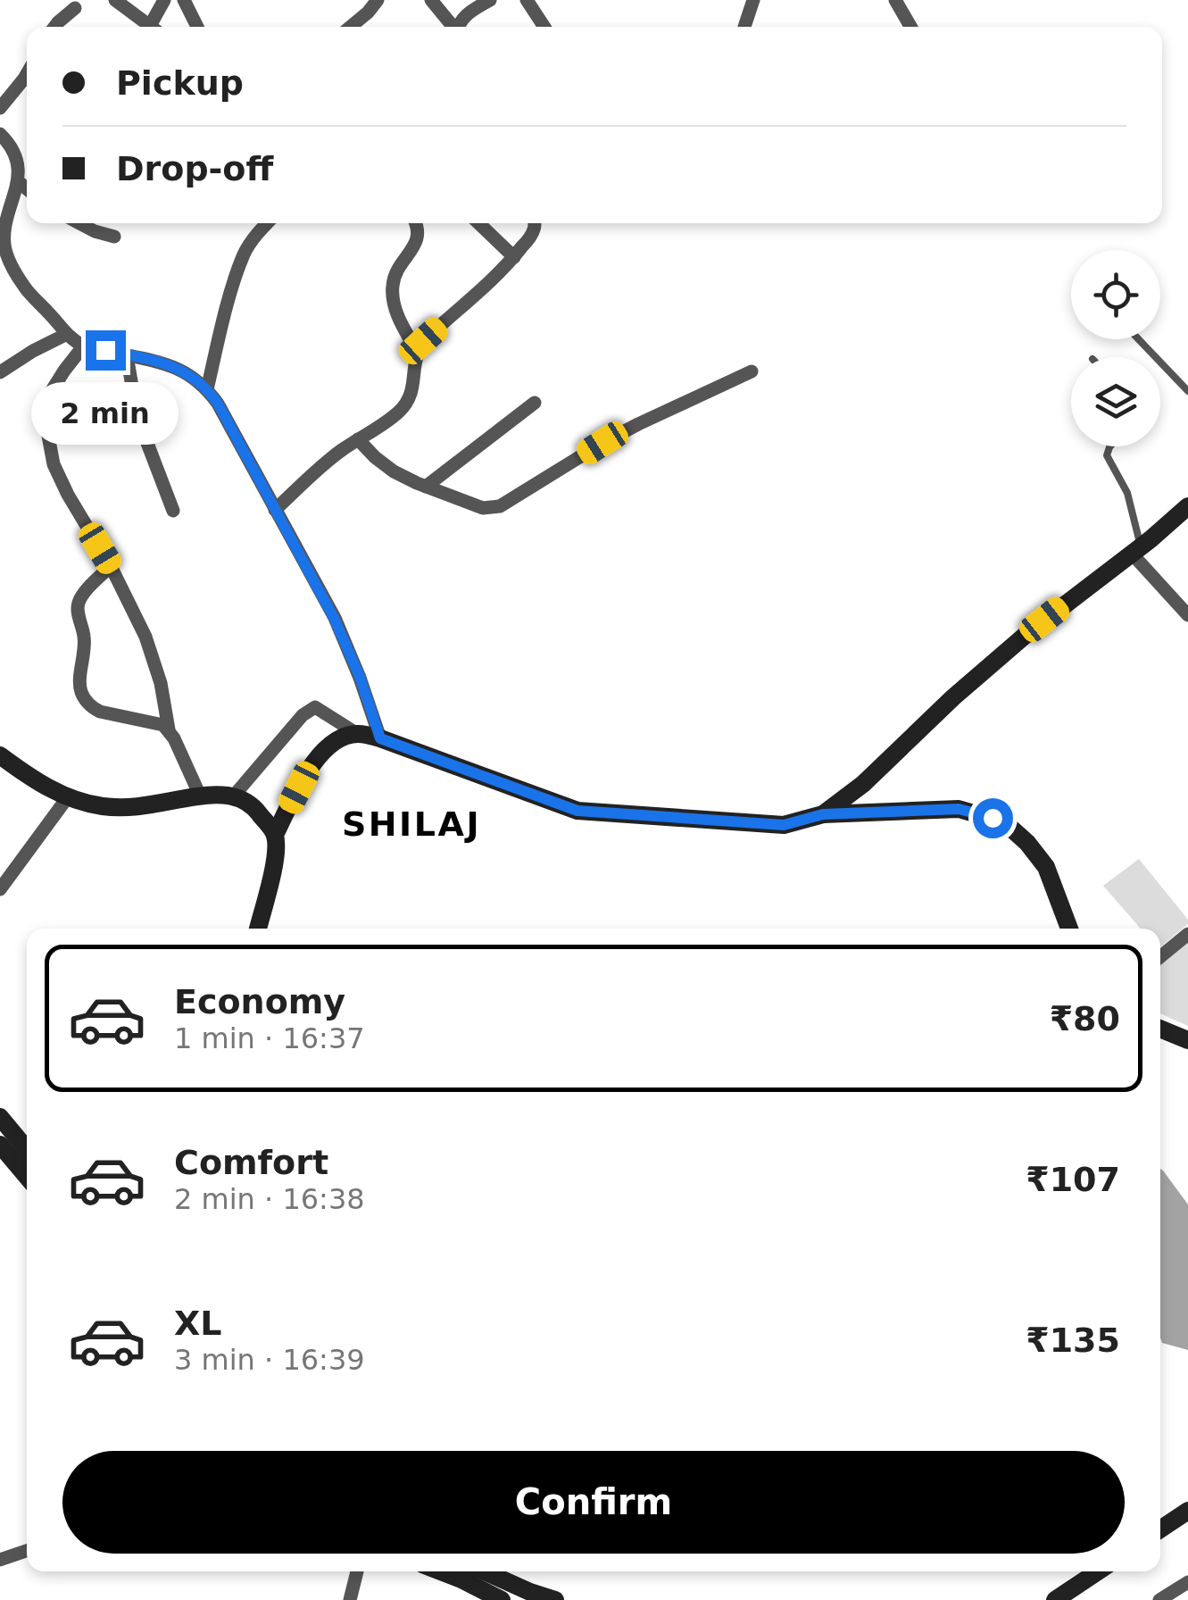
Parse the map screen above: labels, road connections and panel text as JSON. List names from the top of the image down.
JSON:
{
  "districts": ["SHILAJ"],
  "page": {
    "banner": ["Pickup", "Drop-off"],
    "bubble": "2 min",
    "list": [
      {
        "name": "Economy",
        "note": "1 min · 16:37",
        "value": "₹80"
      },
      {
        "name": "Comfort",
        "note": "2 min · 16:38",
        "value": "₹107"
      },
      {
        "name": "XL",
        "note": "3 min · 16:39",
        "value": "₹135"
      }
    ],
    "buttons": "Confirm"
  }
}
